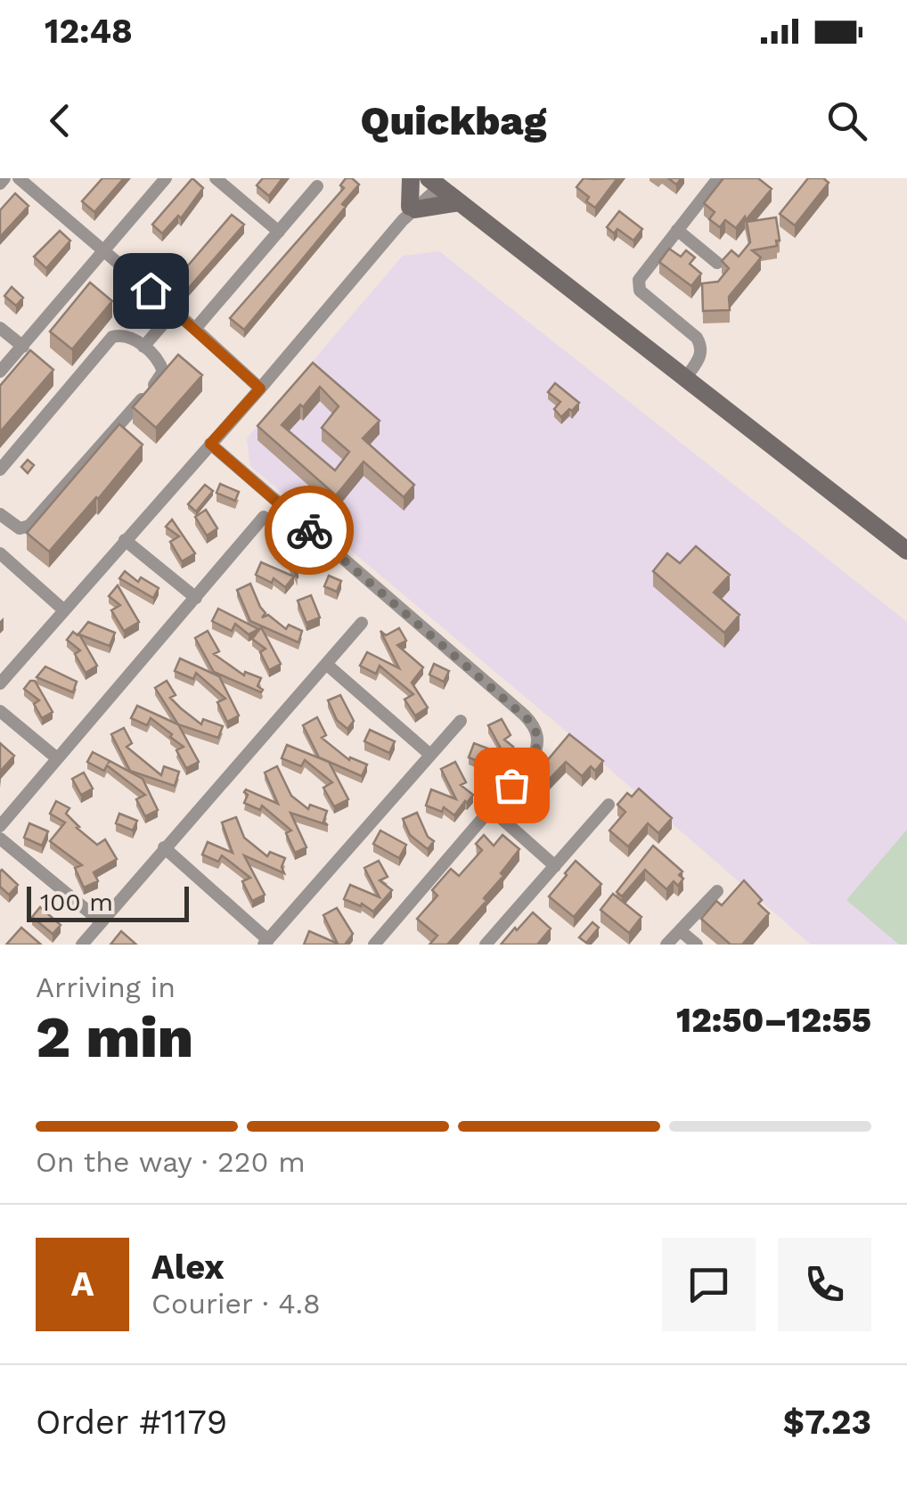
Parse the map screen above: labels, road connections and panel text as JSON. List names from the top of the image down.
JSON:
{
  "scale_bar": "100 m",
  "page": {
    "status": "12:48",
    "header": "Quickbag",
    "scale": "100 m",
    "heading": ["2 min", "Arriving in", "12:50–12:55"],
    "panel": [
      "Alex",
      "Courier · 4.8",
      "Order #1179",
      "$7.23"
    ],
    "bar": "On the way · 220 m",
    "round": "A"
  }
}
